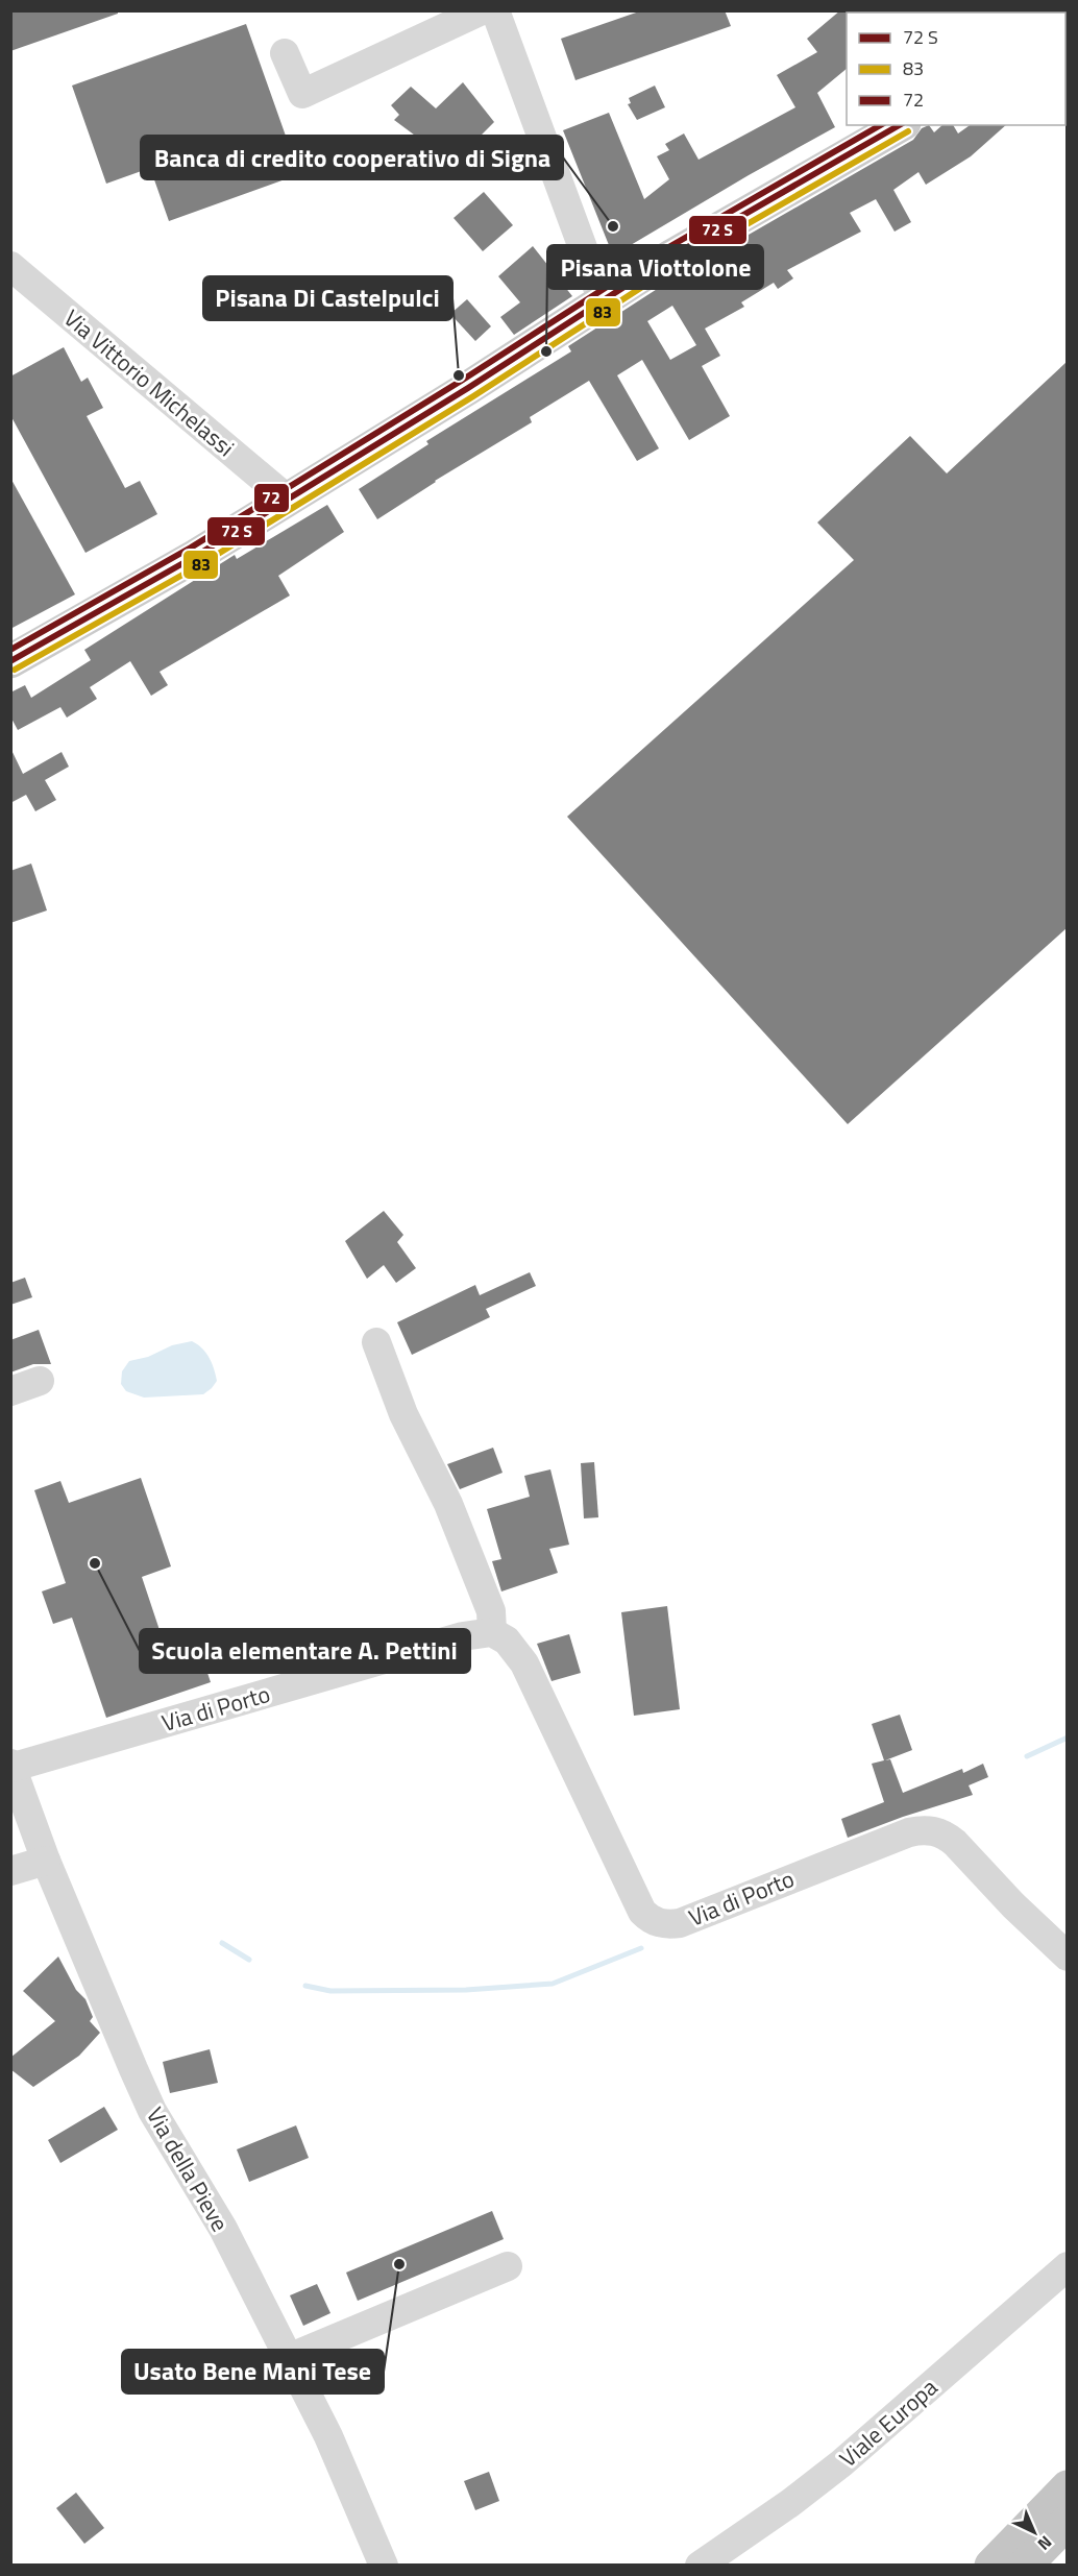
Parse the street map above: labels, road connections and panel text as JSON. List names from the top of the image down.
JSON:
{
  "streets": {
    "street": [
      "Via Vittorio Michelassi",
      "Via di Porto",
      "Via della Pieve",
      "Viale Europa"
    ]
  },
  "crossings": [
    ["Via di Porto", "Via della Pieve"]
  ],
  "places": [
    "Banca di credito cooperativo di Signa",
    "Pisana Viottolone",
    "Pisana Di Castelpulci",
    "Scuola elementare A. Pettini",
    "Usato Bene Mani Tese"
  ],
  "lines": ["transit line 72", "transit line 83"],
  "legend": ["72 S", "83", "72"],
  "north": "bottom right"
}
